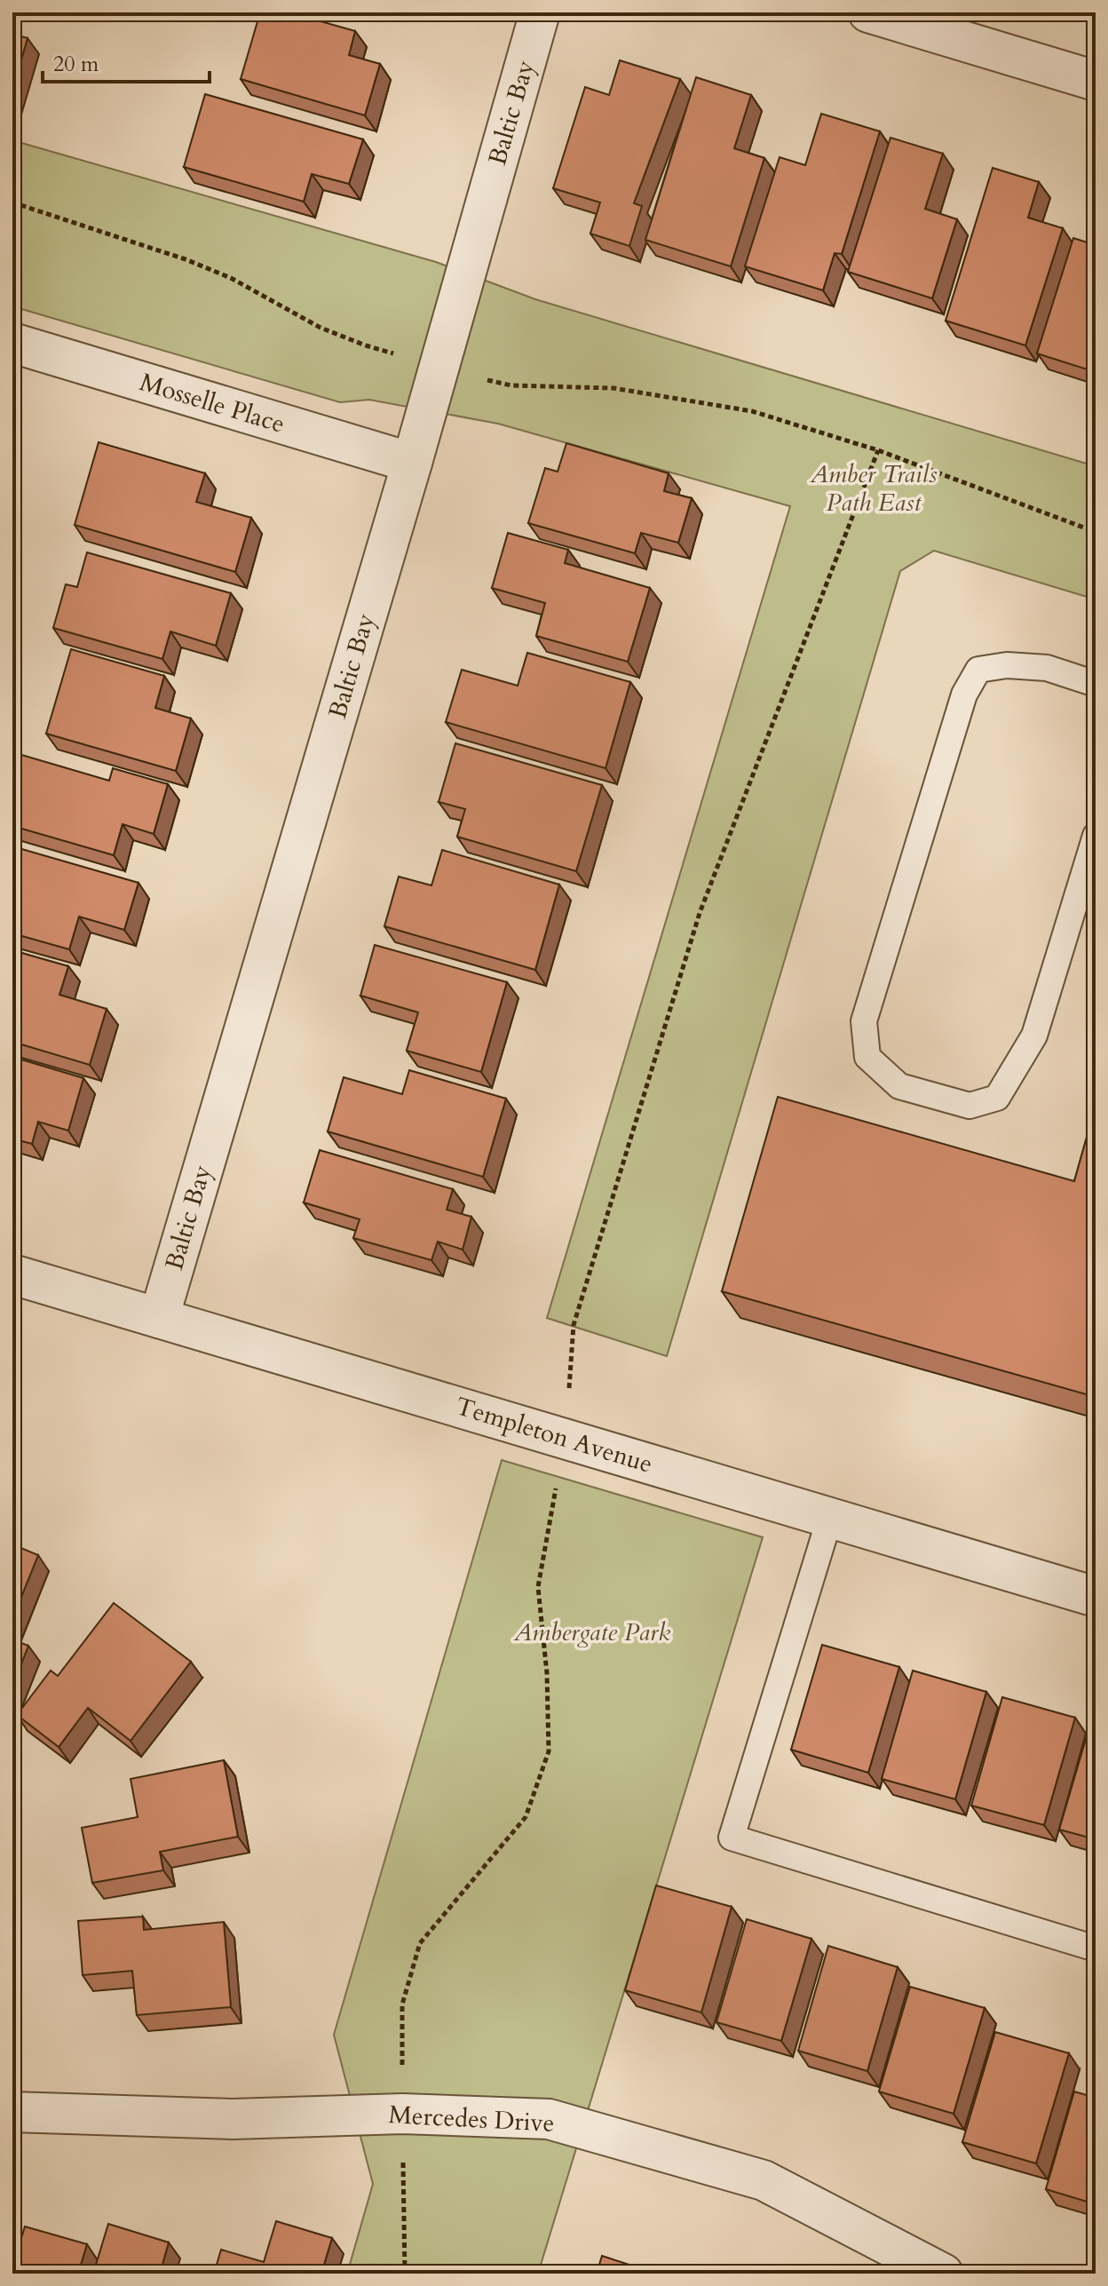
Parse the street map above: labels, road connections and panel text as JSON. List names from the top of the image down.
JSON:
{
  "streets": {
    "street": [
      "Baltic Bay",
      "Mosselle Place",
      "Templeton Avenue",
      "Mercedes Drive"
    ]
  },
  "crossings": [
    ["Baltic Bay", "Mosselle Place"],
    ["Baltic Bay", "Templeton Avenue"]
  ],
  "parks": ["Amber Trails Path East", "Ambergate Park"],
  "scale_bar": "20 m"
}
